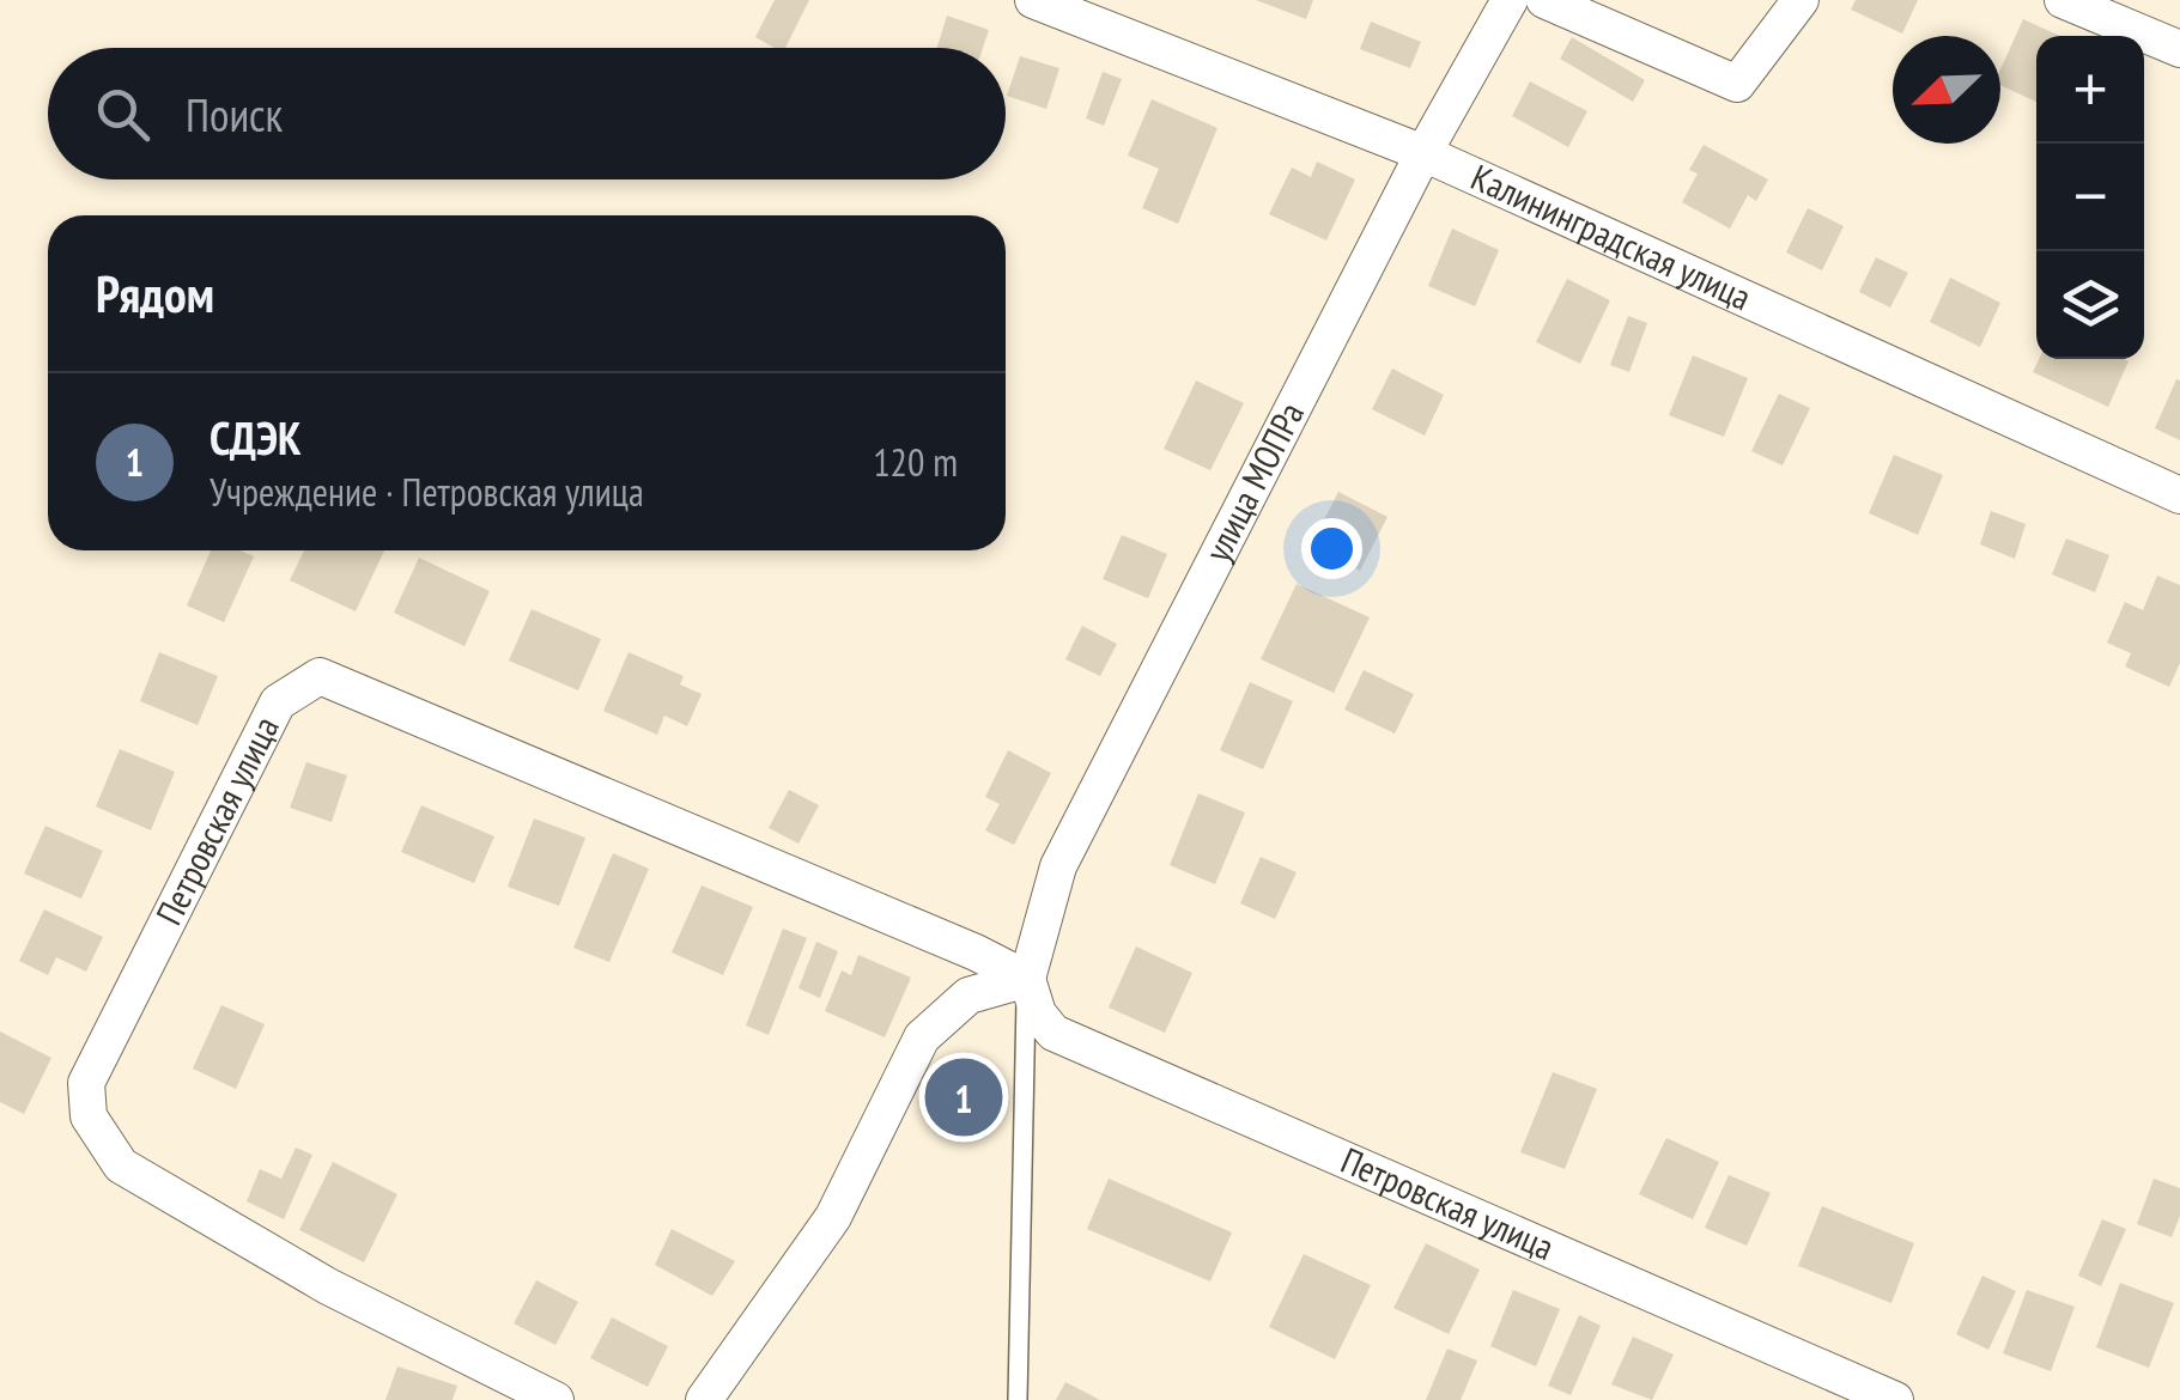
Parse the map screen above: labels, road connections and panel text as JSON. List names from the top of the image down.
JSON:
{
  "streets": {
    "street": ["Калининградская улица", "улица МОПРа", "Петровская улица"]
  },
  "crossings": [
    ["Калининградская улица", "улица МОПРа"],
    ["улица МОПРа", "Петровская улица"]
  ],
  "north": "bottom left",
  "page": {
    "map_buttons": ["+", "−"],
    "search": "Поиск",
    "heading": "Рядом",
    "list": [
      {
        "mark": "1",
        "name": "СДЭК",
        "note": "Учреждение · Петровская улица",
        "value": "120 m"
      }
    ],
    "pins": "1"
  }
}
